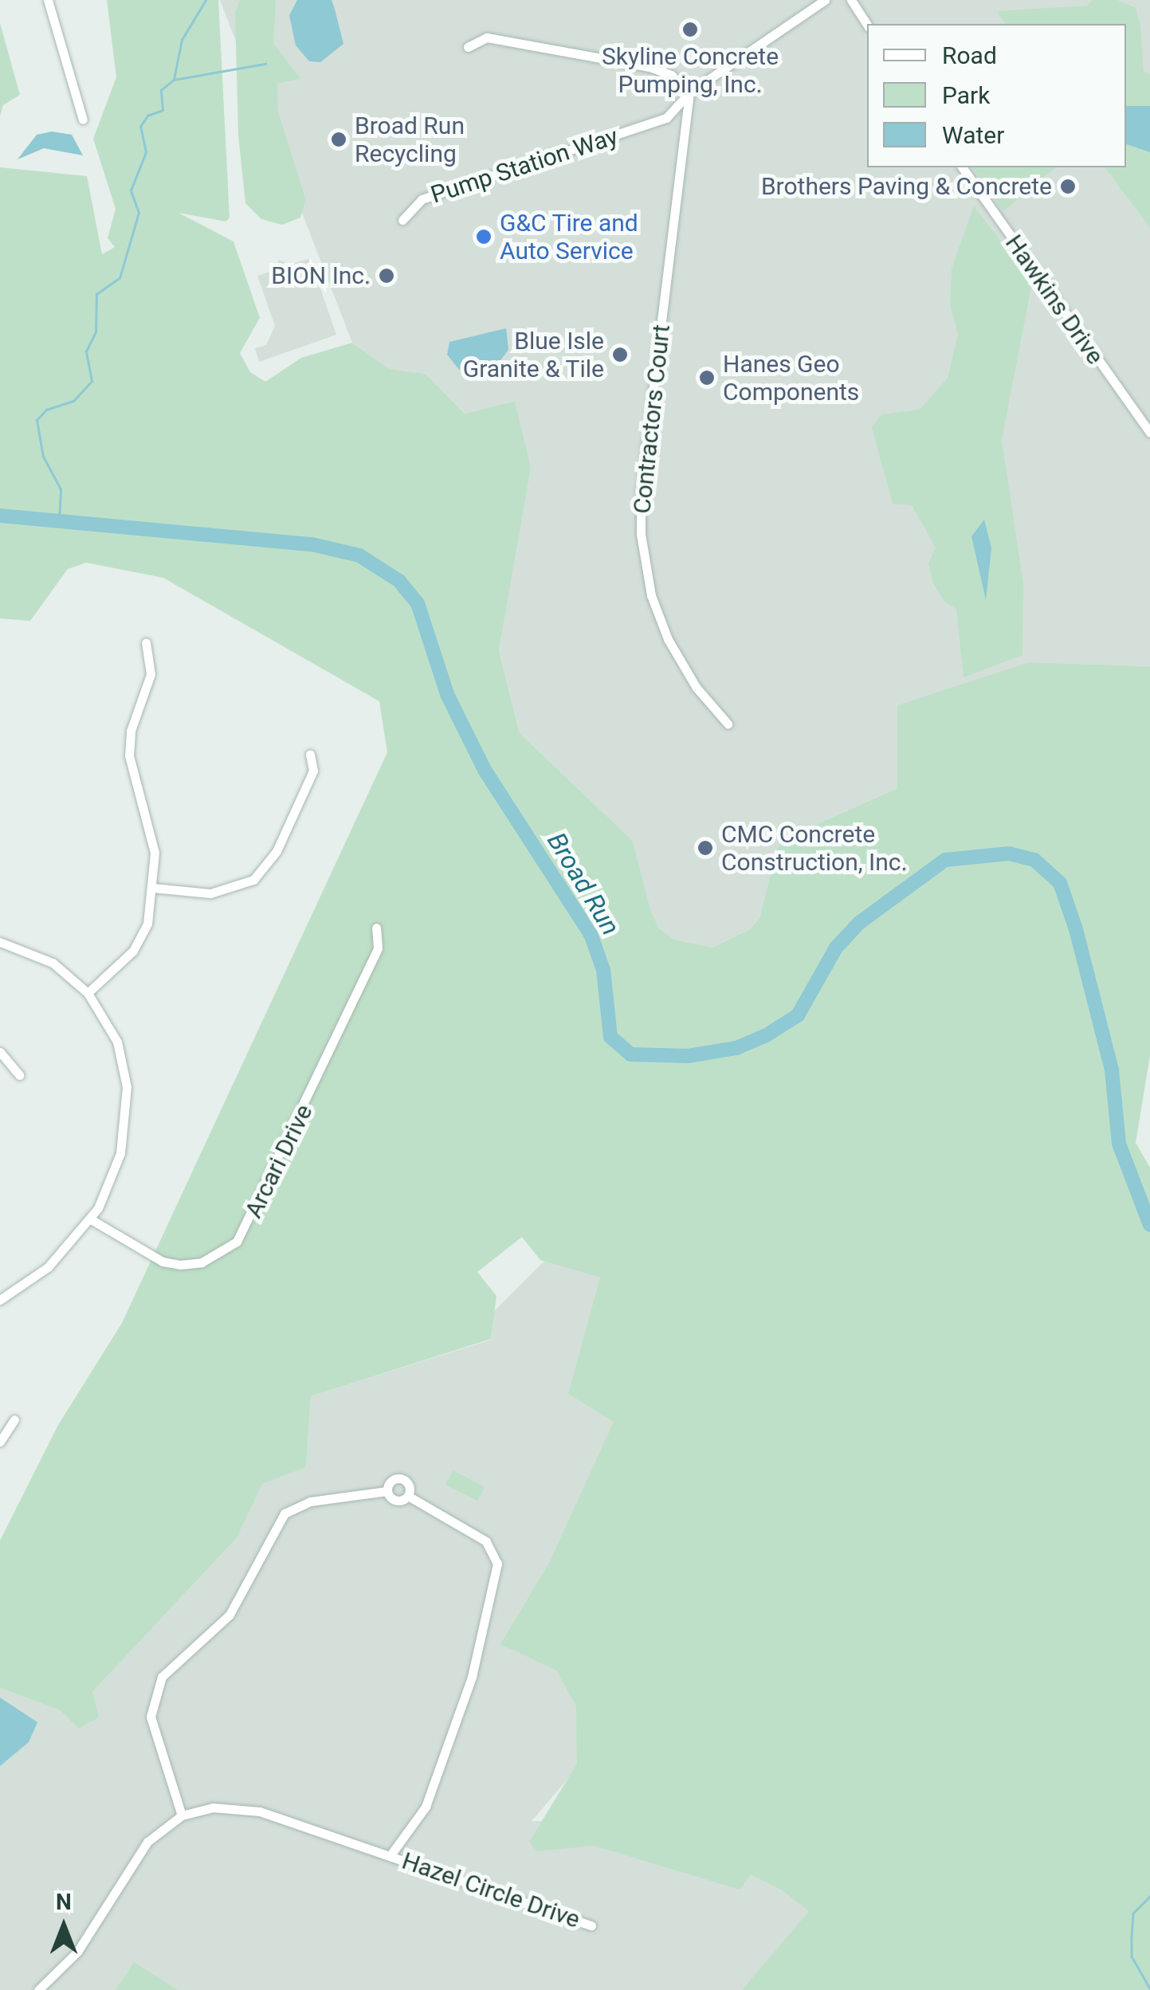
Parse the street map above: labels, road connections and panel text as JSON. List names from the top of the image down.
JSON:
{
  "streets": {
    "street": [
      "Pump Station Way",
      "Hawkins Drive",
      "Contractors Court",
      "Arcari Drive",
      "Hazel Circle Drive"
    ]
  },
  "crossings": [
    ["Pump Station Way", "Contractors Court"]
  ],
  "water": ["Broad Run"],
  "places": [
    "Skyline Concrete Pumping, Inc.",
    "Broad Run Recycling",
    "Brothers Paving & Concrete",
    "G&C Tire and Auto Service",
    "BION Inc.",
    "Blue Isle Granite & Tile",
    "Hanes Geo Components",
    "CMC Concrete Construction, Inc."
  ],
  "legend": ["Road", "Park", "Water"],
  "north": "top"
}
